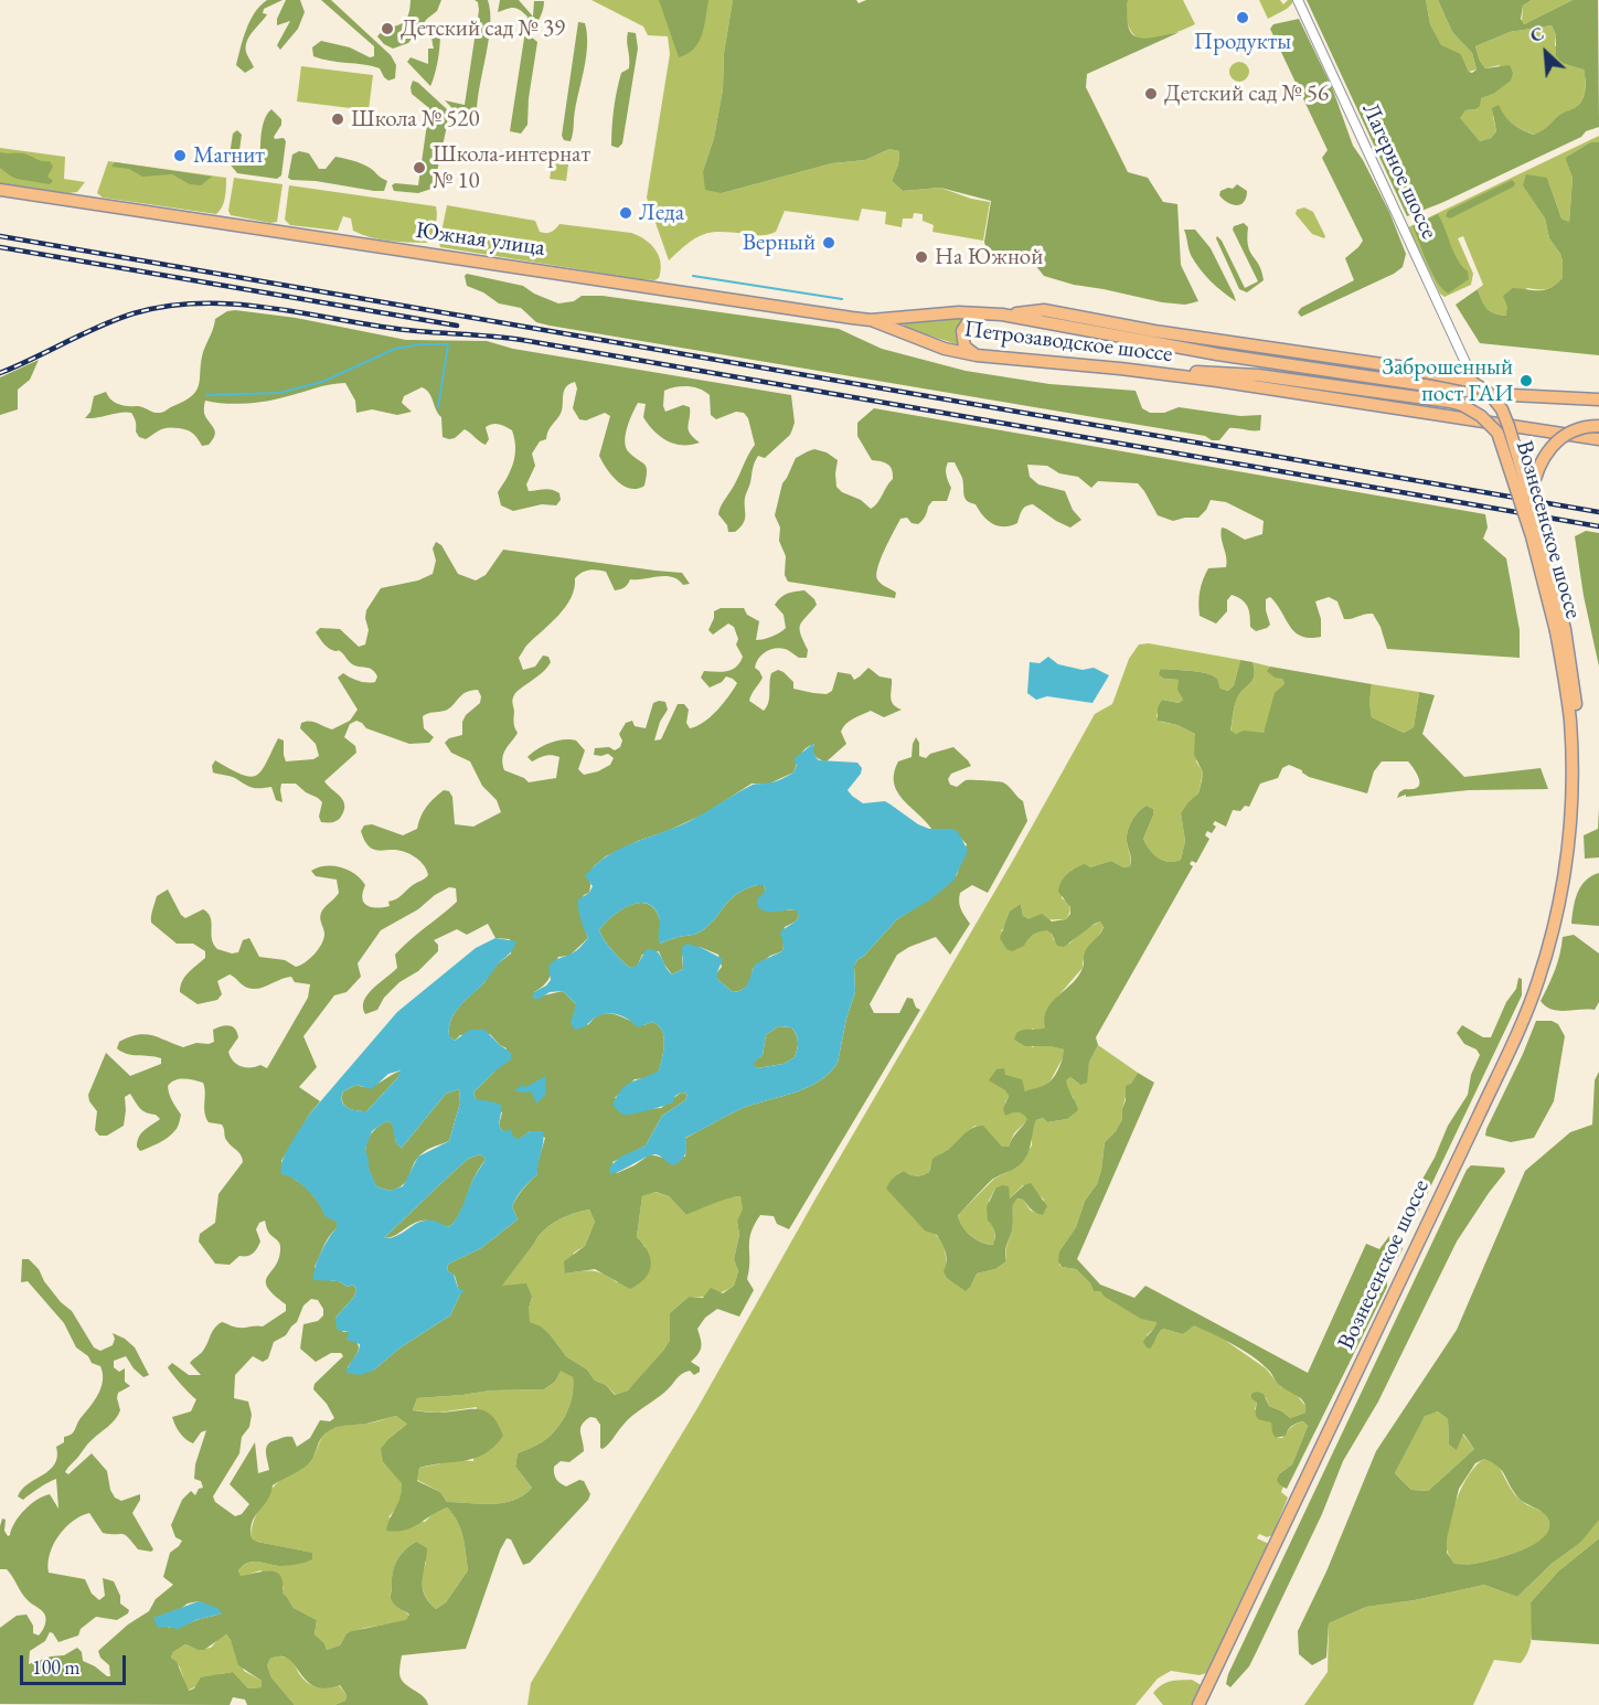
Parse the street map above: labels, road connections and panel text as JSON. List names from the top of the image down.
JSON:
{
  "streets": {
    "main road": ["Южная улица", "Петрозаводское шоссе", "Вознесенское шоссе"],
    "street": ["Лагерное шоссе"]
  },
  "crossings": [
    ["Лагерное шоссе", "Петрозаводское шоссе"],
    ["Южная улица", "Петрозаводское шоссе"],
    ["Петрозаводское шоссе", "Вознесенское шоссе"]
  ],
  "places": [
    "Продукты",
    "Детский сад № 39",
    "Детский сад № 56",
    "Школа № 520",
    "Магнит",
    "Школа-интернат № 10",
    "Леда",
    "Верный",
    "На Южной",
    "Заброшенный пост ГАИ"
  ],
  "scale_bar": "100 m",
  "north": "top left"
}
